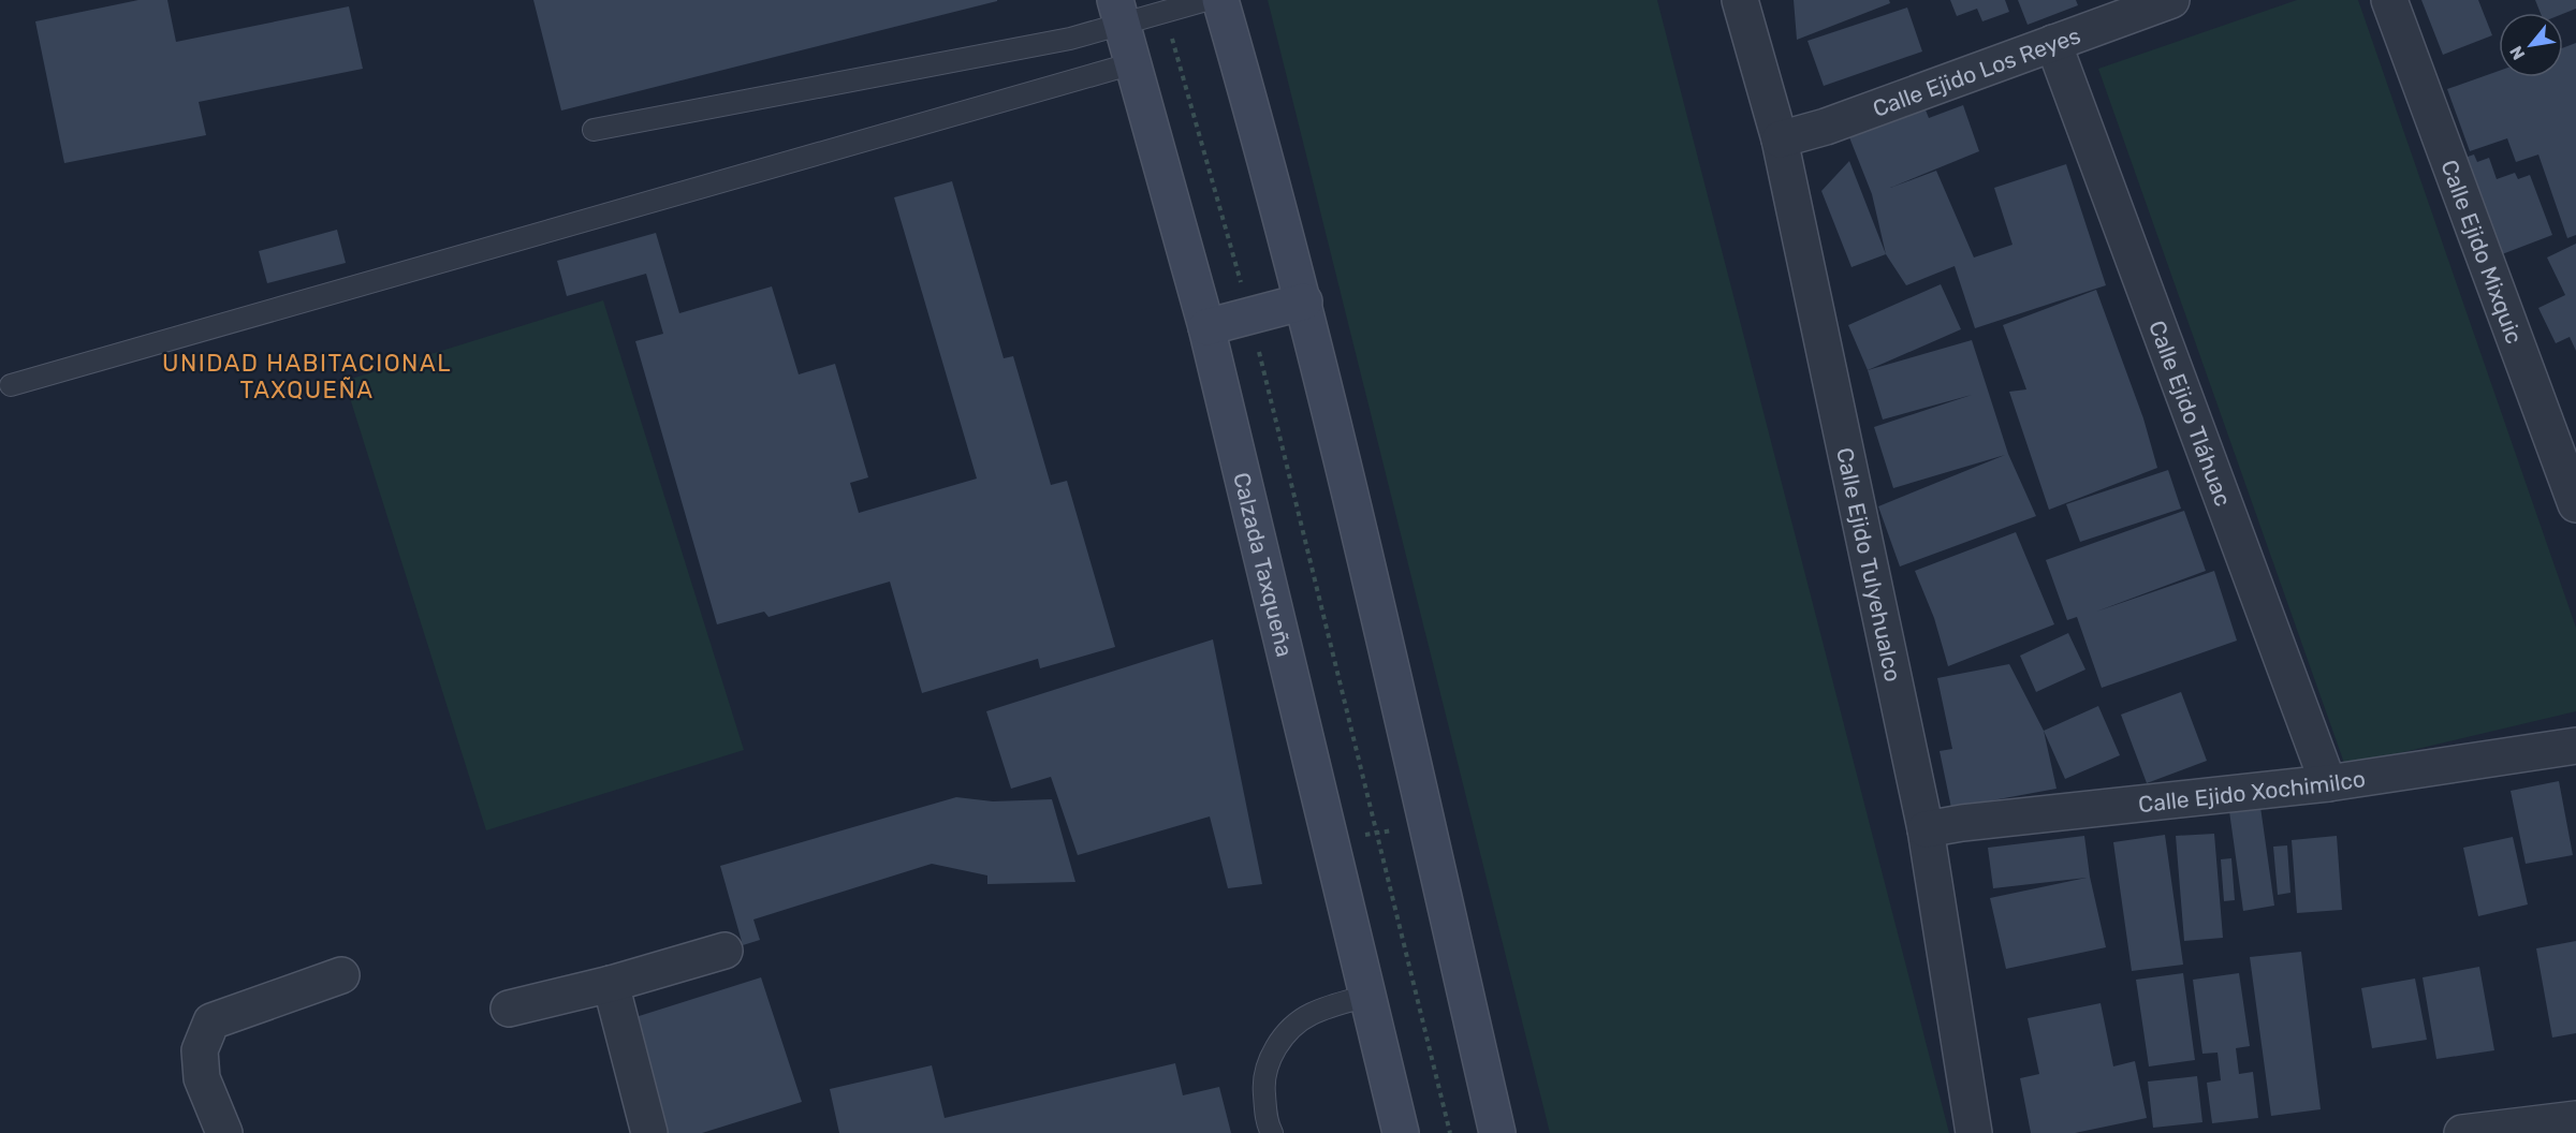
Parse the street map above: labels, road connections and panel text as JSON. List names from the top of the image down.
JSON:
{
  "streets": {
    "main road": ["Calzada Taxqueña"],
    "street": [
      "Calle Ejido Los Reyes",
      "Calle Ejido Mixquic",
      "Calle Ejido Tláhuac",
      "Calle Ejido Tulyehualco",
      "Calle Ejido Xochimilco"
    ]
  },
  "crossings": [
    ["Calle Ejido Los Reyes", "Calle Ejido Tláhuac"],
    ["Calle Ejido Los Reyes", "Calle Ejido Tulyehualco"],
    ["Calle Ejido Tláhuac", "Calle Ejido Xochimilco"],
    ["Calle Ejido Tulyehualco", "Calle Ejido Xochimilco"]
  ],
  "districts": ["UNIDAD HABITACIONAL TAXQUEÑA"],
  "north": "bottom left"
}
